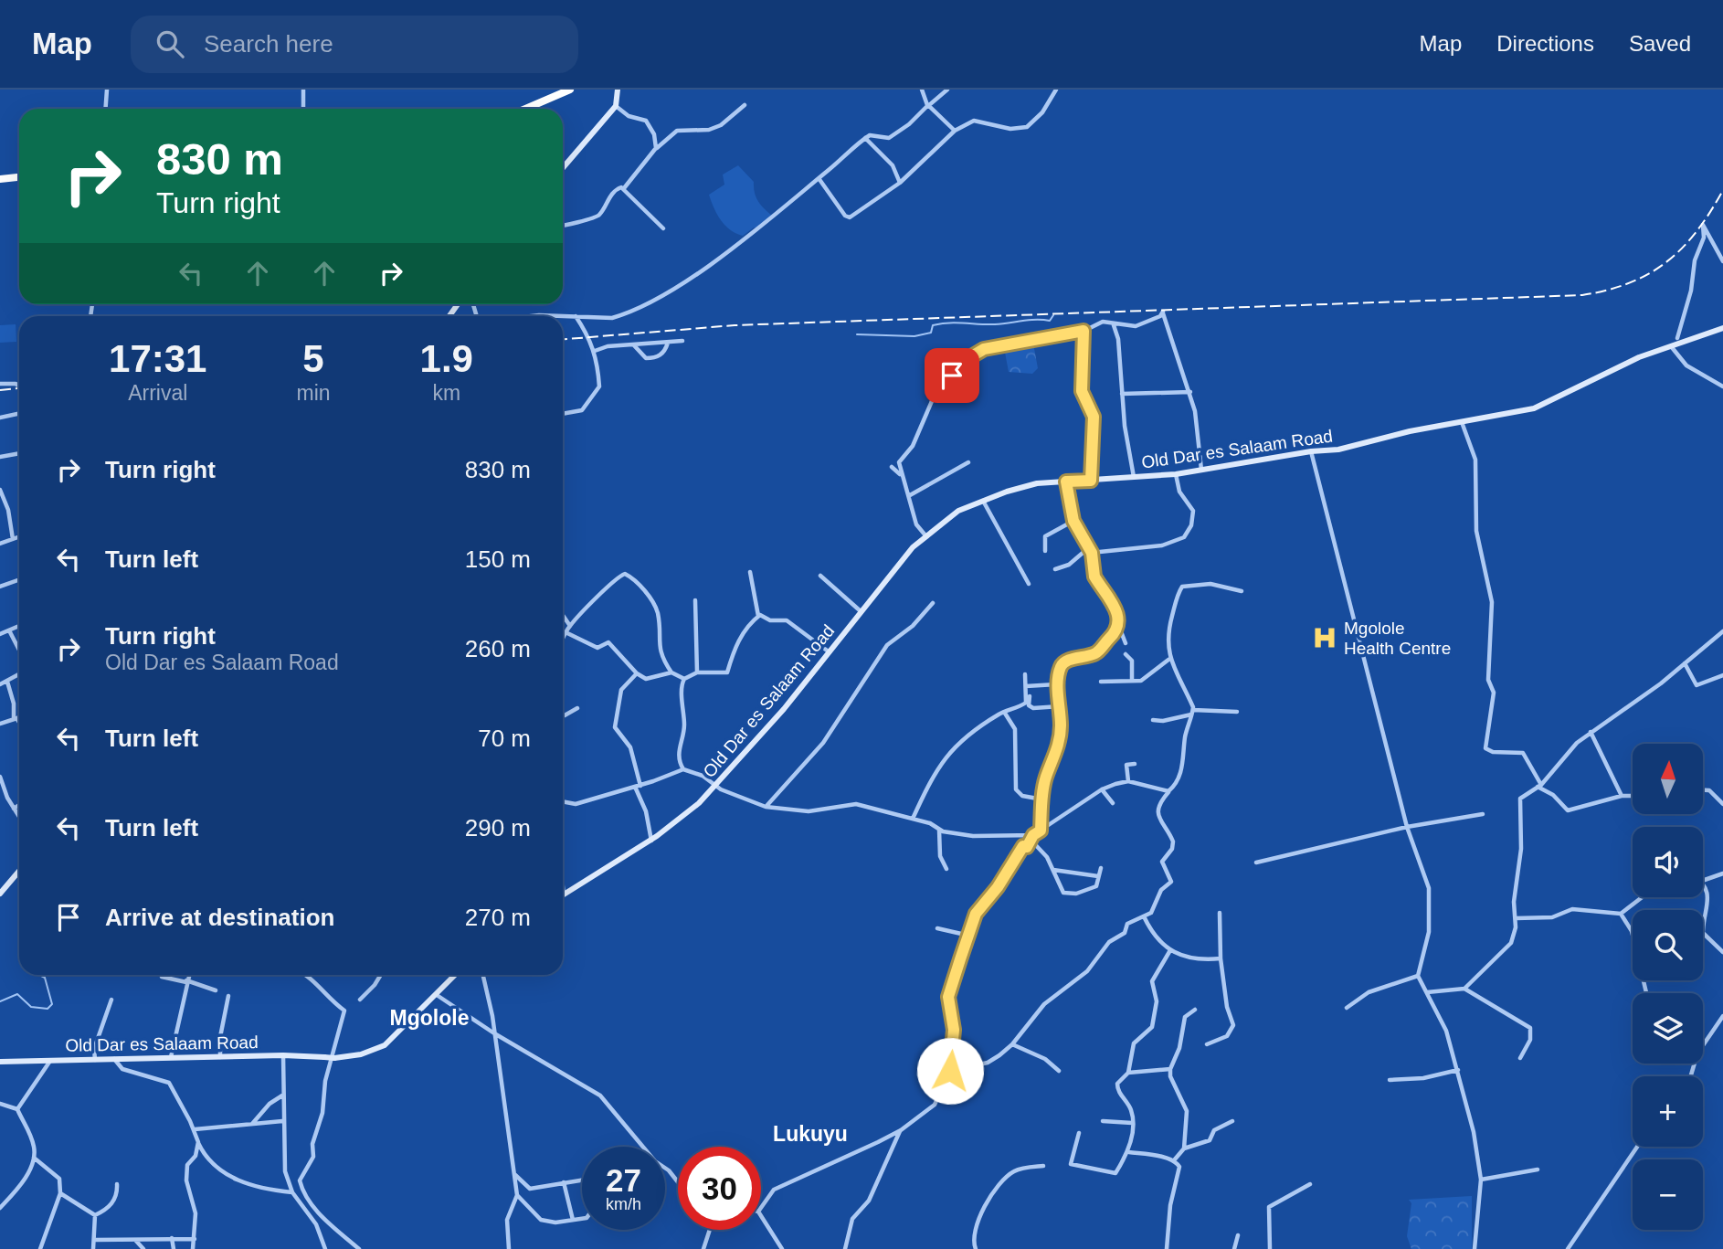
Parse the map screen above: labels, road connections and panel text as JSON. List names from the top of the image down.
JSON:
{
  "streets": {
    "street": ["Old Dar es Salaam Road"]
  },
  "districts": ["Mgolole", "Lukuyu"],
  "places": {
    "hospital": ["Mgolole Health Centre"]
  },
  "north": "top",
  "page": {
    "header": "Map",
    "search": "Search here",
    "nav": ["Map", "Directions", "Saved"],
    "turn": ["830 m", "Turn right"],
    "eta": [
      "17:31",
      "Arrival",
      "5",
      "min",
      "1.9",
      "km"
    ],
    "list": [
      {
        "name": "Turn right",
        "value": "830 m"
      },
      {
        "name": "Turn left",
        "value": "150 m"
      },
      {
        "name": "Turn right",
        "note": "Old Dar es Salaam Road",
        "value": "260 m"
      },
      {
        "name": "Turn left",
        "value": "70 m"
      },
      {
        "name": "Turn left",
        "value": "290 m"
      },
      {
        "name": "Arrive at destination",
        "value": "270 m"
      }
    ],
    "map_buttons": ["+", "−"],
    "speed": "27 km/h",
    "limit": "30"
  }
}
